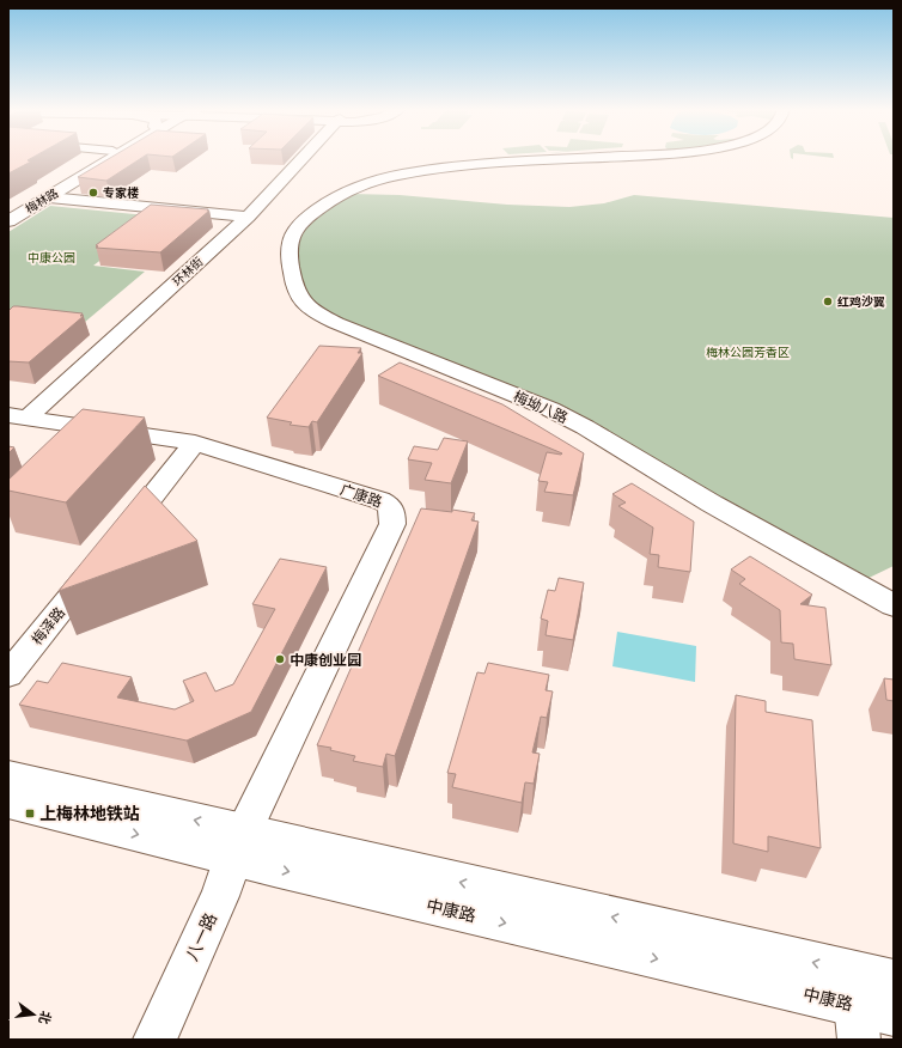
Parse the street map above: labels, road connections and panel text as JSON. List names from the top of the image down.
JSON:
{
  "streets": {
    "street": [
      "梅林路",
      "环林街",
      "梅坳八路",
      "广康路",
      "梅泽路",
      "中康路",
      "八一路"
    ]
  },
  "crossings": [
    ["环林街", "广康路"],
    ["广康路", "梅泽路"],
    ["广康路", "中康路"],
    ["广康路", "八一路"],
    ["中康路", "八一路"]
  ],
  "parks": ["中康公园", "梅林公园芳香区"],
  "places": {
    "other": ["专家楼", "红鸡沙翼", "中康创业园"],
    "transit": ["上梅林地铁站"]
  },
  "north": "right"
}
